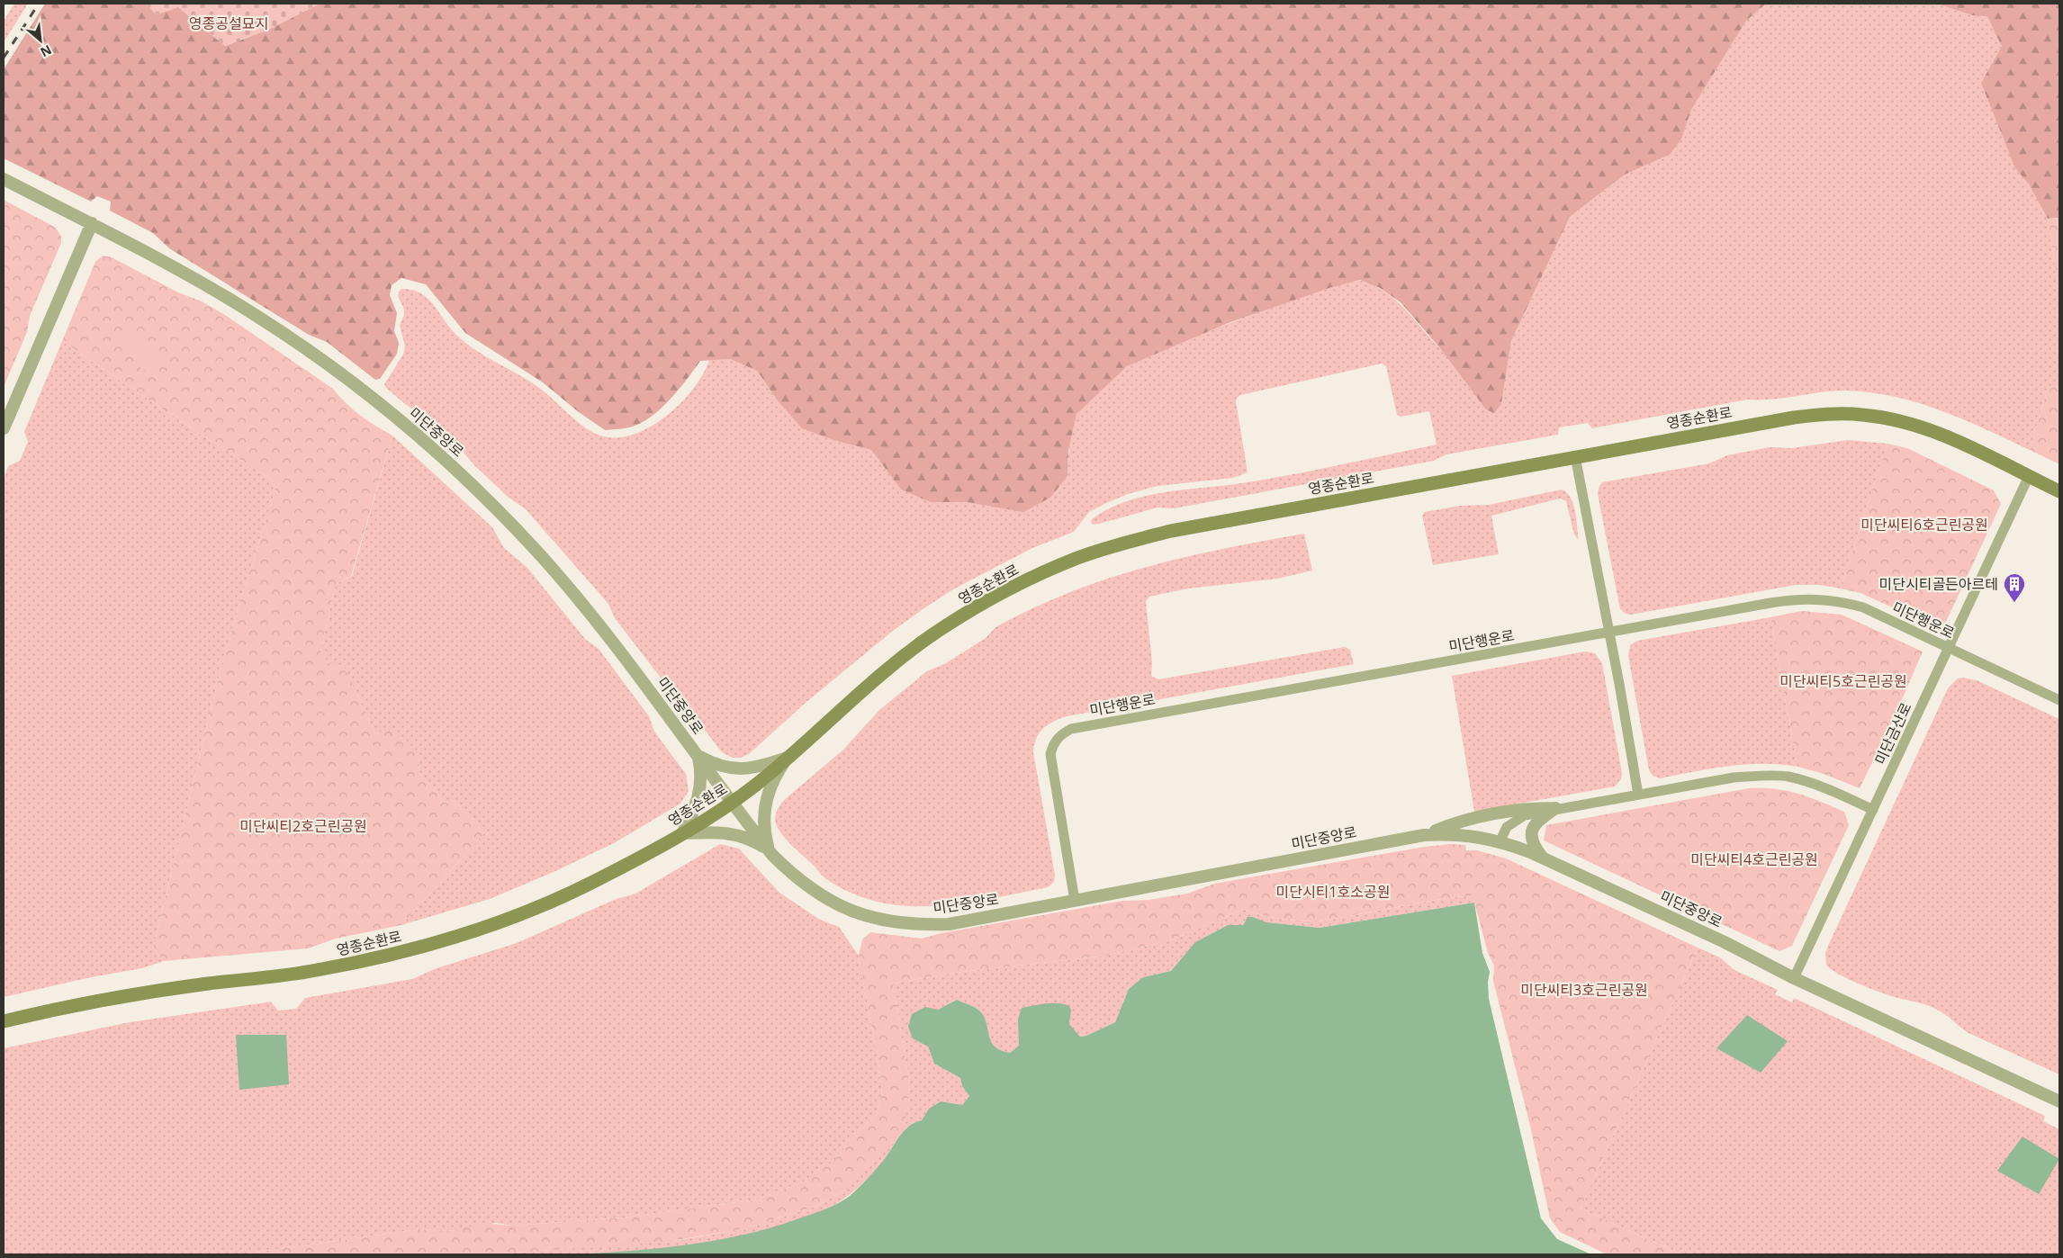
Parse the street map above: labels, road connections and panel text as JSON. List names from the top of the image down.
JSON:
{
  "streets": {
    "main road": ["영종순환로"],
    "street": ["미단중앙로", "미단행운로", "미단금산로"]
  },
  "crossings": [
    ["영종순환로", "미단중앙로"],
    ["영종순환로", "미단금산로"],
    ["미단중앙로", "미단행운로"],
    ["미단중앙로", "미단금산로"],
    ["미단행운로", "미단금산로"]
  ],
  "parks": [
    "영종공설묘지",
    "미단씨티6호근린공원",
    "미단씨티5호근린공원",
    "미단씨티2호근린공원",
    "미단씨티4호근린공원",
    "미단시티1호소공원",
    "미단씨티3호근린공원"
  ],
  "places": {
    "building": ["미단시티골든아르테"]
  },
  "north": "bottom right"
}
